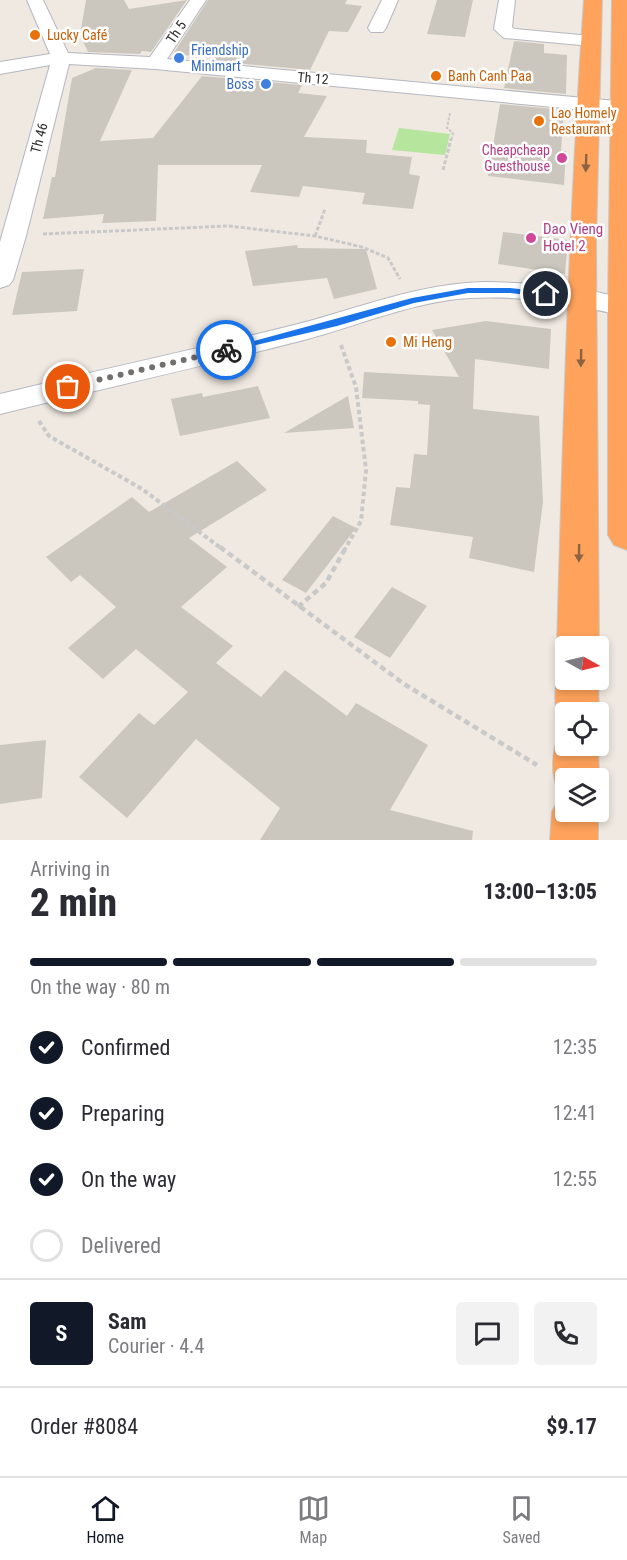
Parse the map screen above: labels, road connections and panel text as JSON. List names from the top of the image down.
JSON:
{
  "streets": {
    "street": ["Th 5", "Th 12", "Th 46"]
  },
  "crossings": [
    ["Th 5", "Th 12"],
    ["Th 12", "Th 46"]
  ],
  "places": [
    "Lucky Café",
    "Friendship Minimart",
    "Banh Canh Paa",
    "Boss",
    "Lao Homely Restaurant",
    "Cheapcheap Guesthouse",
    "Dao Vieng Hotel 2",
    "Mi Heng"
  ],
  "north": "right",
  "page": {
    "heading": ["2 min", "Arriving in", "13:00–13:05"],
    "panel": [
      "Sam",
      "Courier · 4.4",
      "Order #8084",
      "$9.17"
    ],
    "bar": "On the way · 80 m",
    "list": [
      ["Confirmed", "12:35"],
      ["Preparing", "12:41"],
      ["On the way", "12:55"],
      "Delivered"
    ],
    "round": "S",
    "tabs": ["Home", "Map", "Saved"]
  }
}
